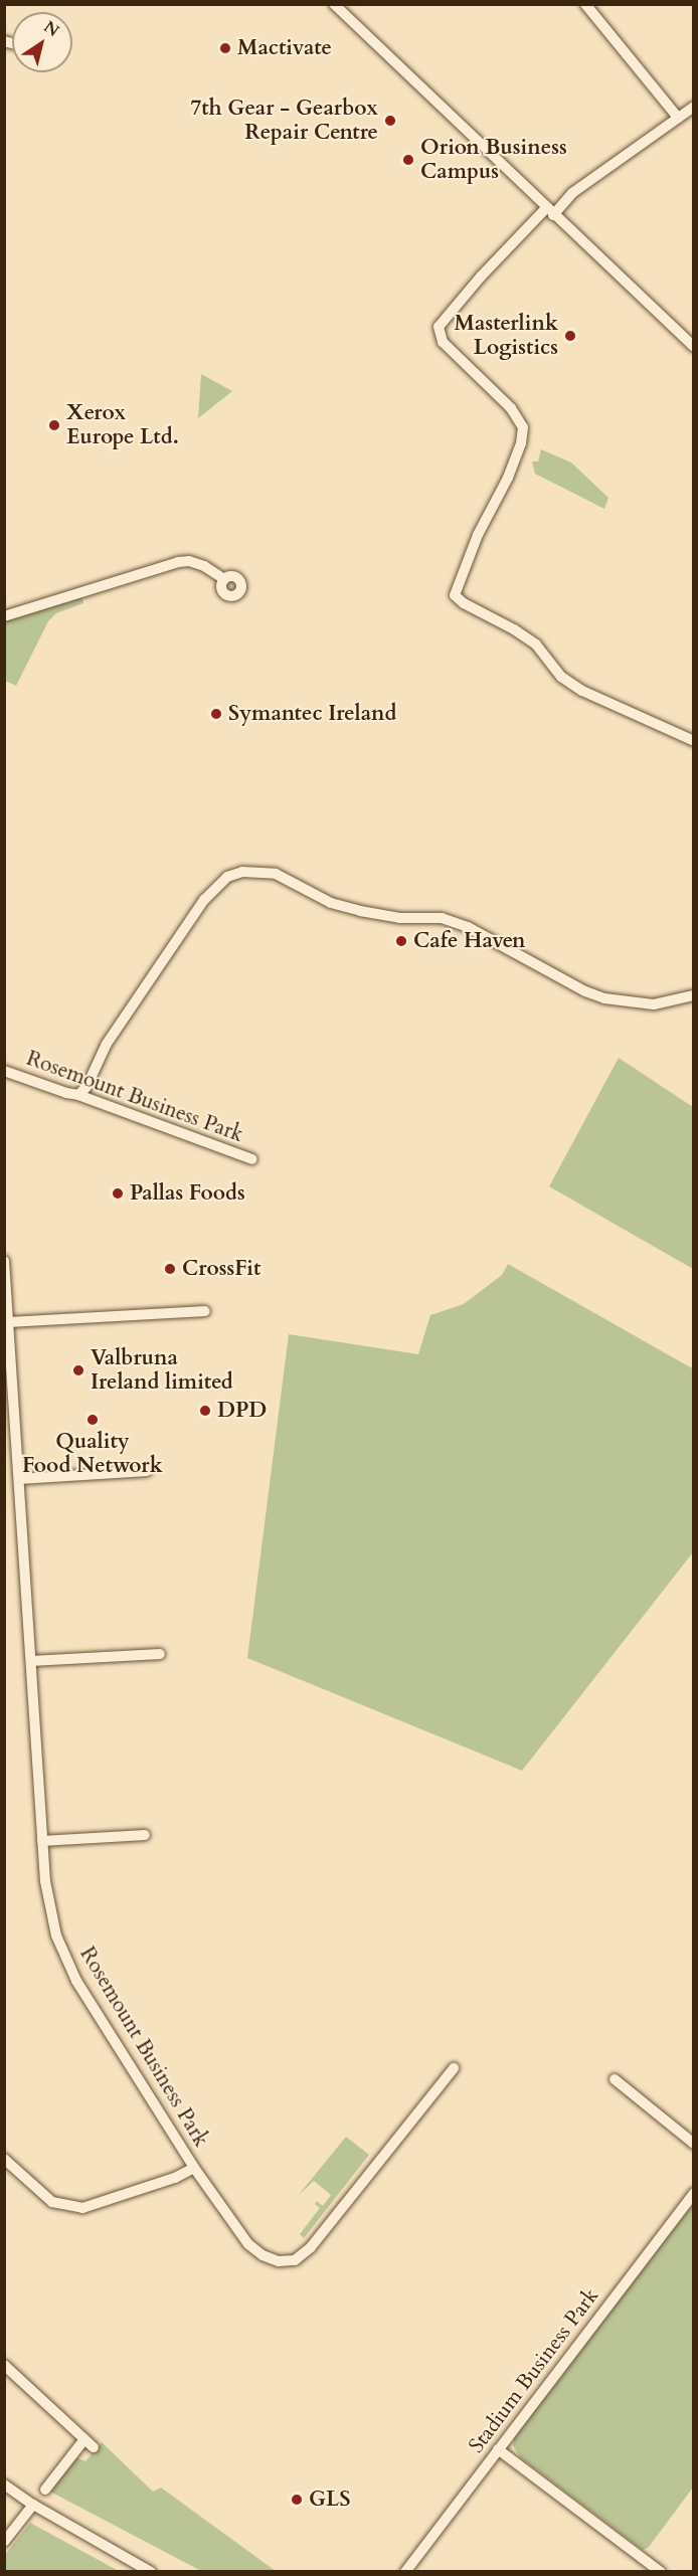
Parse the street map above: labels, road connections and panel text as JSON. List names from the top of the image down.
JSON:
{
  "streets": {
    "street": ["Rosemount Business Park", "Stadium Business Park"]
  },
  "places": [
    "Mactivate",
    "7th Gear - Gearbox Repair Centre",
    "Orion Business Campus",
    "Masterlink Logistics",
    "Xerox Europe Ltd.",
    "Symantec Ireland",
    "Cafe Haven",
    "Pallas Foods",
    "CrossFit",
    "Valbruna Ireland limited",
    "DPD",
    "Quality Food Network",
    "GLS"
  ],
  "north": "top right"
}
